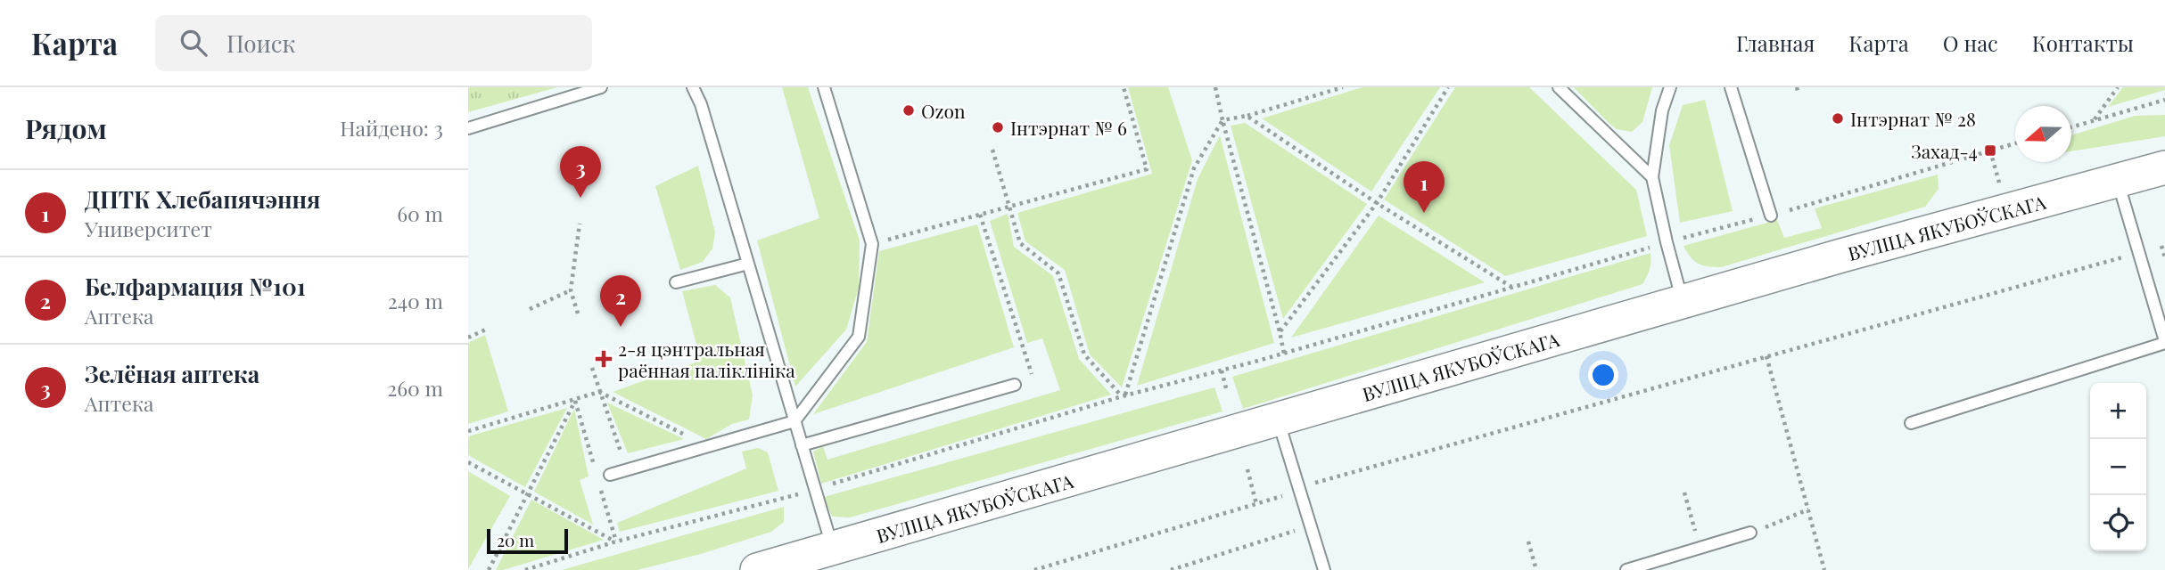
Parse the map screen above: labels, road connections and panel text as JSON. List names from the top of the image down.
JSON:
{
  "streets": {
    "main road": ["ВУЛІЦА ЯКУБОЎСКАГА"]
  },
  "places": {
    "other": ["Ozon", "Інтэрнат № 28", "Інтэрнат № 6"],
    "transit": ["Захад-4"],
    "health": ["2-я цэнтральная раённая паліклініка"]
  },
  "scale_bar": "20 m",
  "north": "left",
  "page": {
    "header": "Карта",
    "search": "Поиск",
    "nav": [
      "Главная",
      "Карта",
      "О нас",
      "Контакты"
    ],
    "heading": ["Рядом", "Найдено: 3"],
    "pins": ["3", "1", "2"],
    "list": [
      {
        "mark": "1",
        "name": "ДПТК Хлебапячэння",
        "note": "Университет",
        "value": "60 m"
      },
      {
        "mark": "2",
        "name": "Белфармация №101",
        "note": "Аптека",
        "value": "240 m"
      },
      {
        "mark": "3",
        "name": "Зелёная аптека",
        "note": "Аптека",
        "value": "260 m"
      }
    ],
    "map_buttons": ["+", "−"],
    "scale": "20 m"
  }
}
